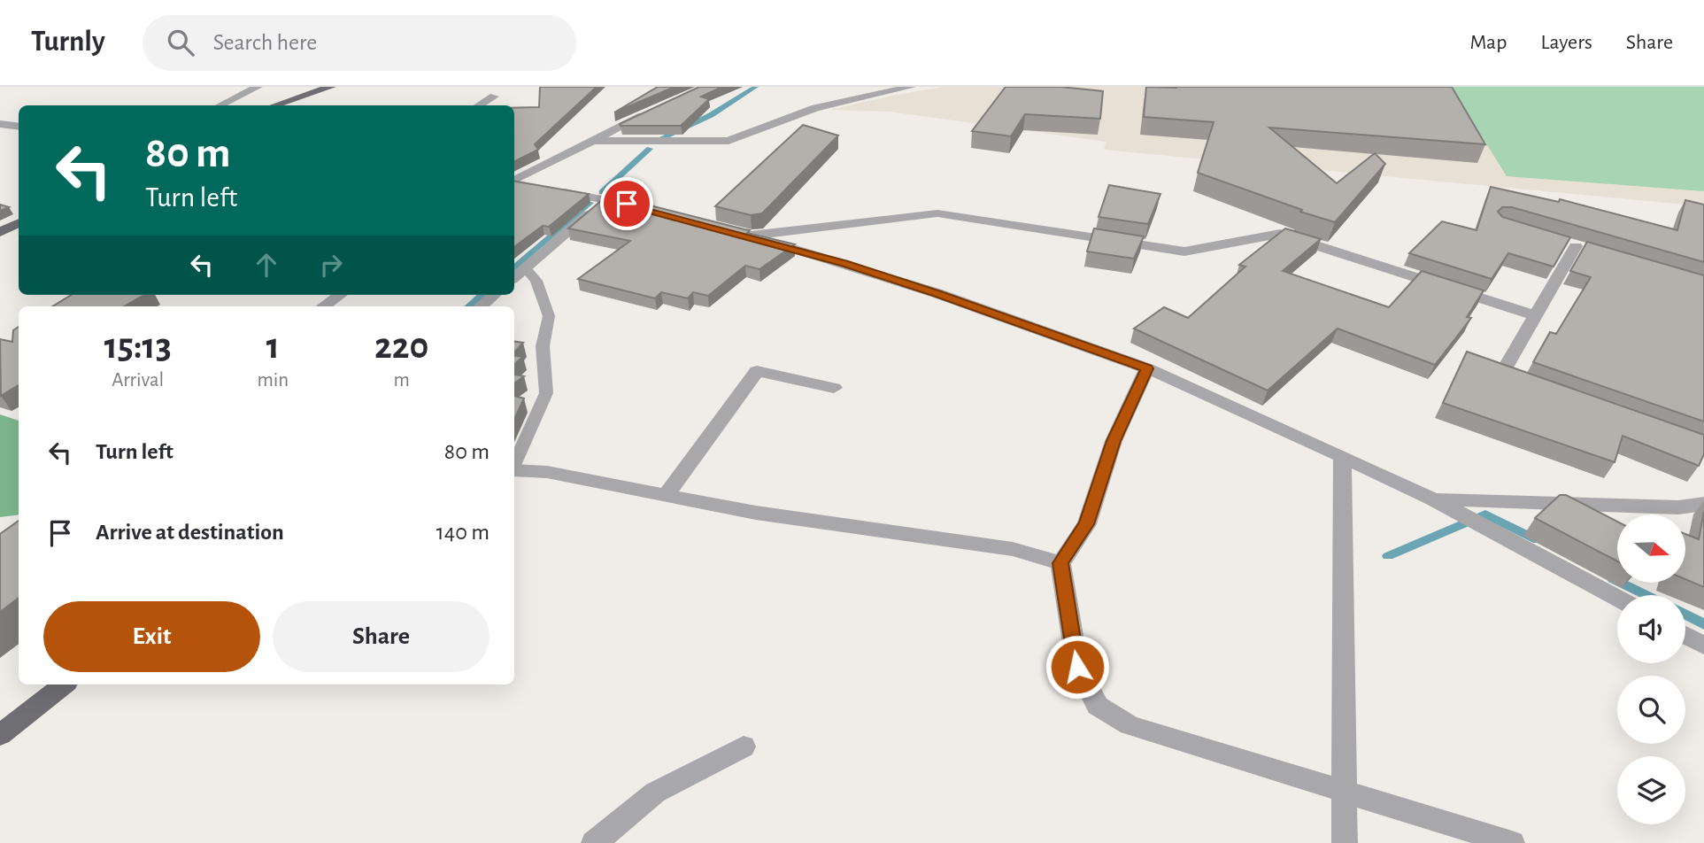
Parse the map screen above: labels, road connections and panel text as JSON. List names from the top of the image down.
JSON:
{
  "north": "right",
  "page": {
    "header": "Turnly",
    "search": "Search here",
    "nav": ["Map", "Layers", "Share"],
    "turn": ["80 m", "Turn left"],
    "eta": [
      "15:13",
      "Arrival",
      "1",
      "min",
      "220",
      "m"
    ],
    "list": [
      {
        "name": "Turn left",
        "value": "80 m"
      },
      {
        "name": "Arrive at destination",
        "value": "140 m"
      }
    ],
    "buttons": ["Exit", "Share"]
  }
}
